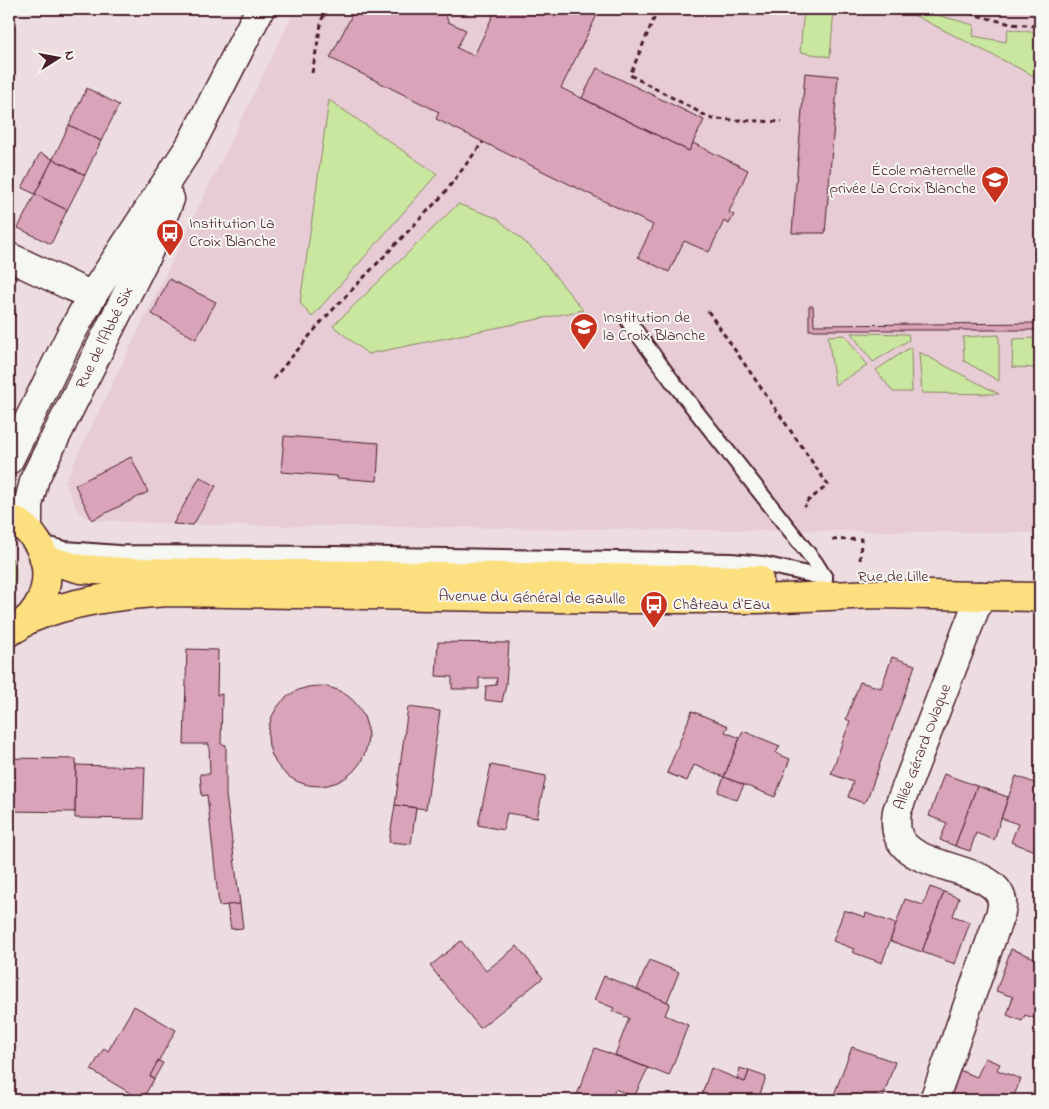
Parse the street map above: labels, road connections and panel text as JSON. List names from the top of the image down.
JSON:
{
  "streets": {
    "main road": [
      "Rue de l'Abbé Six",
      "Rue de Lille",
      "Avenue du Général de Gaulle",
      "Allée Gérard Ovlaque"
    ]
  },
  "crossings": [
    ["Rue de l'Abbé Six", "Avenue du Général de Gaulle"],
    ["Rue de Lille", "Avenue du Général de Gaulle"],
    ["Avenue du Général de Gaulle", "Allée Gérard Ovlaque"]
  ],
  "places": {
    "school or university": ["École maternelle privée La Croix Blanche", "Institution de la Croix Blanche"],
    "bus stop": ["Institution La Croix Blanche", "Château d'Eau"]
  },
  "north": "right"
}
